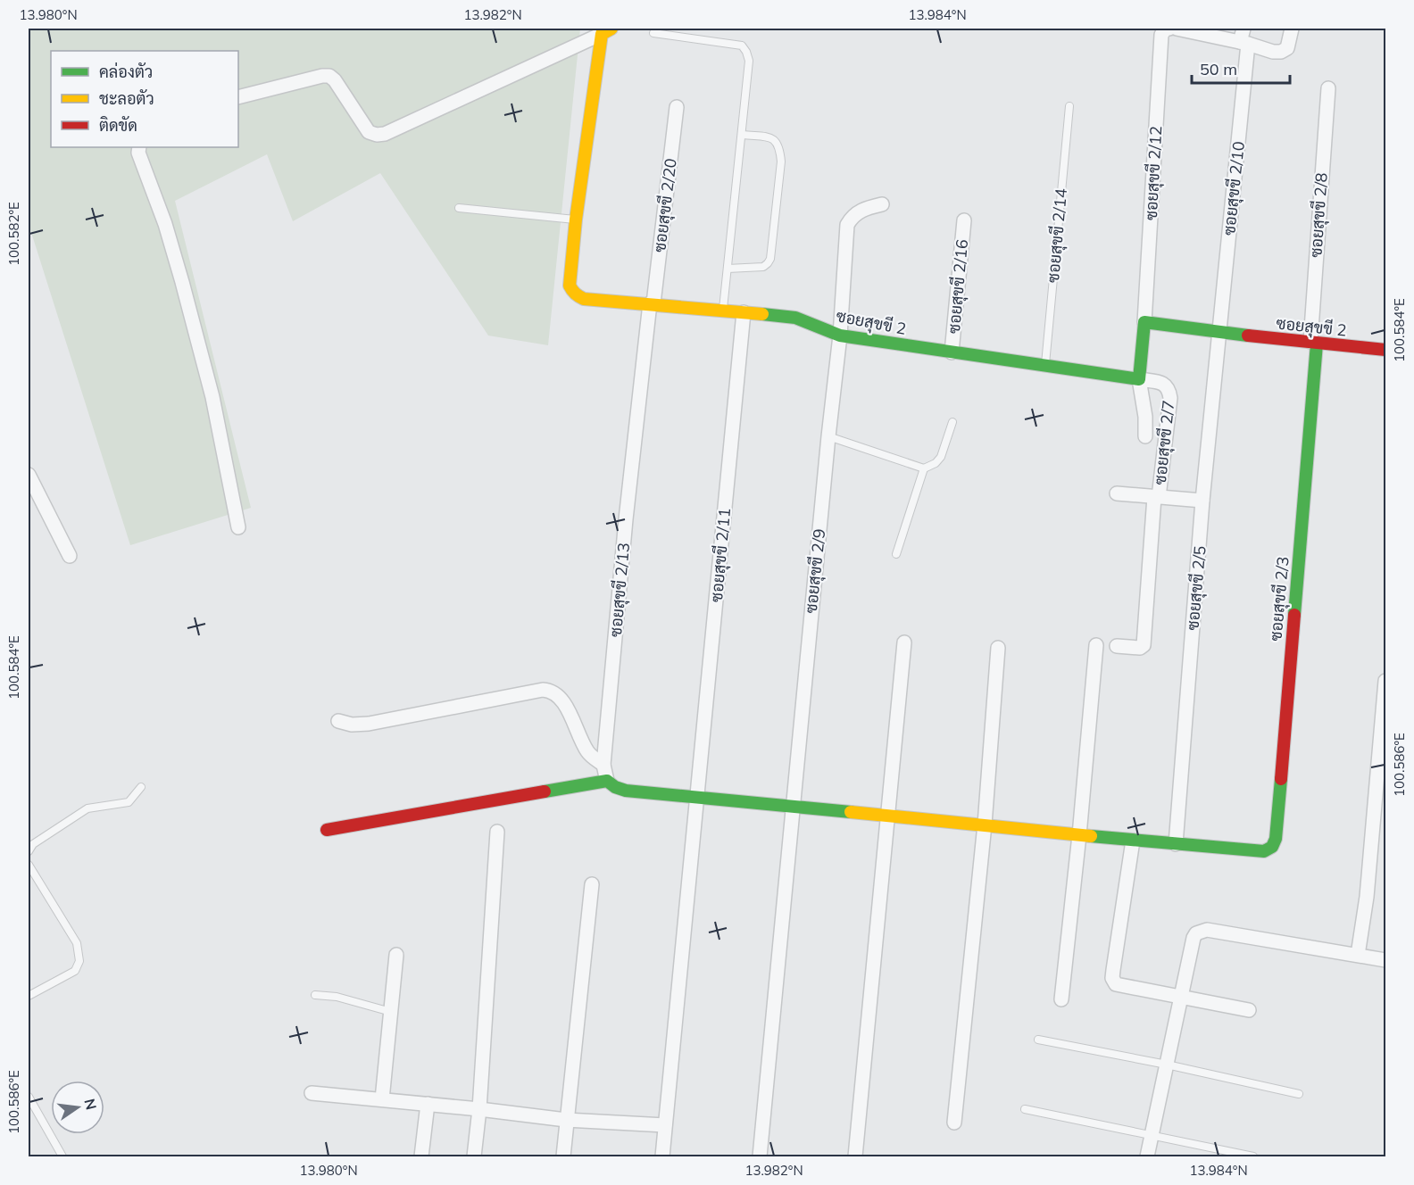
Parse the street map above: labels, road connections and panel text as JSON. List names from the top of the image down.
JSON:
{
  "streets": {
    "street": [
      "ซอยสุขขี 2/12",
      "ซอยสุขขี 2/10",
      "ซอยสุขขี 2/20",
      "ซอยสุขขี 2/8",
      "ซอยสุขขี 2/16",
      "ซอยสุขขี 2",
      "ซอยสุขขี 2/7",
      "ซอยสุขขี 2/11",
      "ซอยสุขขี 2/9",
      "ซอยสุขขี 2/5",
      "ซอยสุขขี 2/13",
      "ซอยสุขขี 2/3"
    ],
    "lane": ["ซอยสุขขี 2/14"]
  },
  "crossings": [
    ["ซอยสุขขี 2/12", "ซอยสุขขี 2"],
    ["ซอยสุขขี 2/10", "ซอยสุขขี 2"],
    ["ซอยสุขขี 2/10", "ซอยสุขขี 2/5"],
    ["ซอยสุขขี 2/20", "ซอยสุขขี 2"],
    ["ซอยสุขขี 2/20", "ซอยสุขขี 2/13"],
    ["ซอยสุขขี 2/8", "ซอยสุขขี 2"],
    ["ซอยสุขขี 2/8", "ซอยสุขขี 2/3"],
    ["ซอยสุขขี 2/14", "ซอยสุขขี 2"],
    ["ซอยสุขขี 2/16", "ซอยสุขขี 2"],
    ["ซอยสุขขี 2", "ซอยสุขขี 2/7"],
    ["ซอยสุขขี 2", "ซอยสุขขี 2/11"],
    ["ซอยสุขขี 2", "ซอยสุขขี 2/9"],
    ["ซอยสุขขี 2", "ซอยสุขขี 2/5"],
    ["ซอยสุขขี 2", "ซอยสุขขี 2/13"],
    ["ซอยสุขขี 2", "ซอยสุขขี 2/3"],
    ["ซอยสุขขี 2/5", "ซอยสุขขี 2/3"]
  ],
  "legend": ["คล่องตัว", "ชะลอตัว", "ติดขัด"],
  "scale_bar": "50 m",
  "north": "right",
  "coordinates": [
    "13.980°N",
    "13.982°N",
    "13.984°N",
    "100.582°E",
    "100.584°E",
    "100.586°E"
  ]
}
